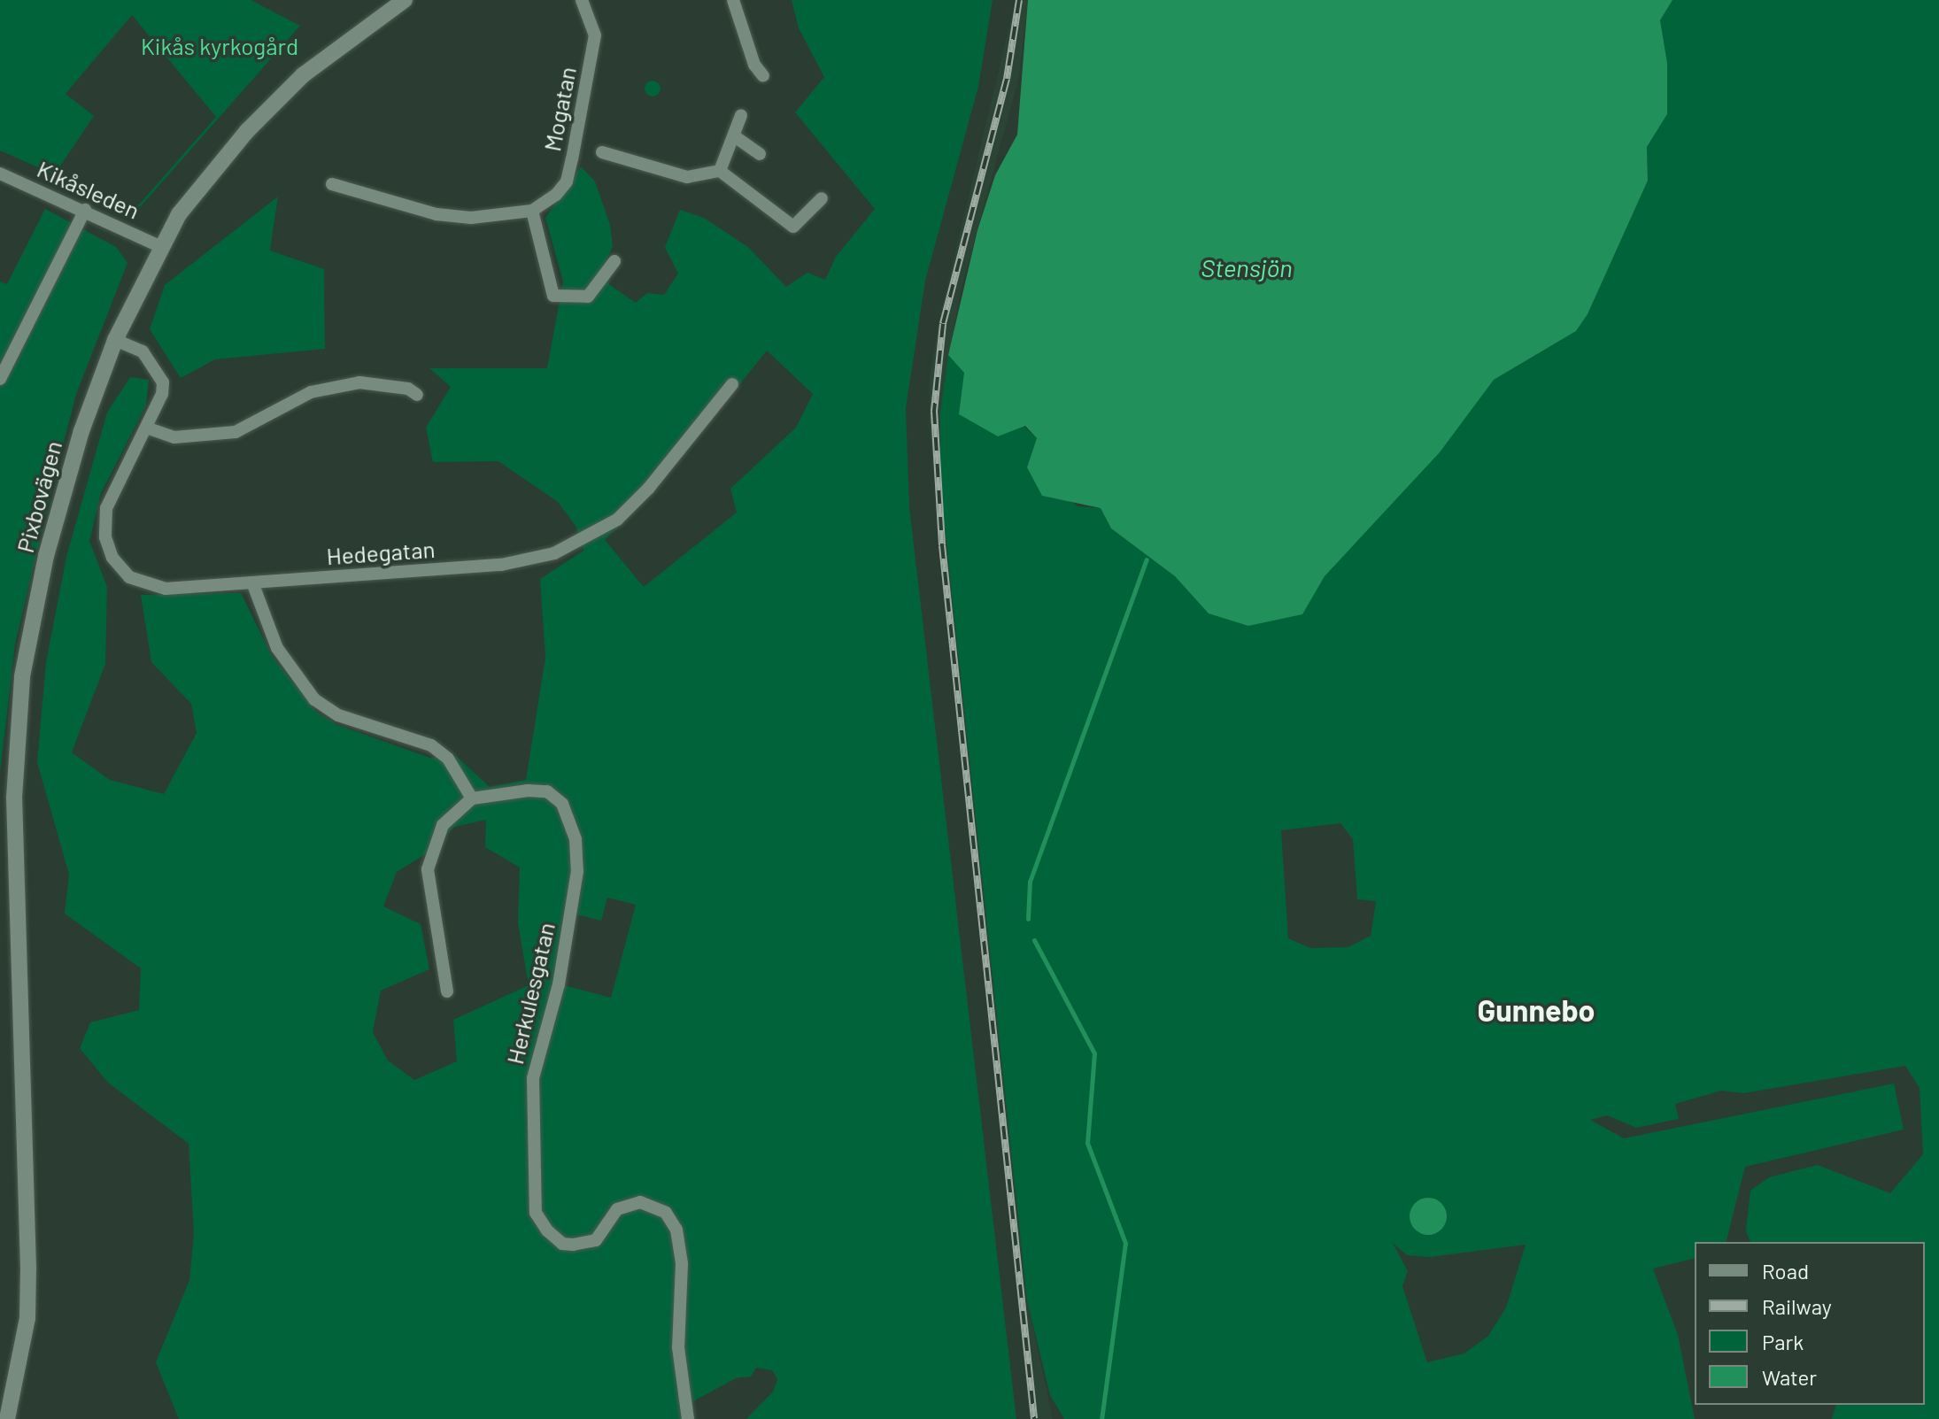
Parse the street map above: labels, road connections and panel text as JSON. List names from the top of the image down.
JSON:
{
  "streets": {
    "street": [
      "Mogatan",
      "Kikåsleden",
      "Pixbovägen",
      "Hedegatan",
      "Herkulesgatan"
    ]
  },
  "crossings": [
    ["Kikåsleden", "Pixbovägen"],
    ["Pixbovägen", "Hedegatan"]
  ],
  "districts": ["Gunnebo"],
  "water": ["Stensjön"],
  "parks": ["Kikås kyrkogård"],
  "legend": [
    "Road",
    "Railway",
    "Park",
    "Water"
  ]
}
